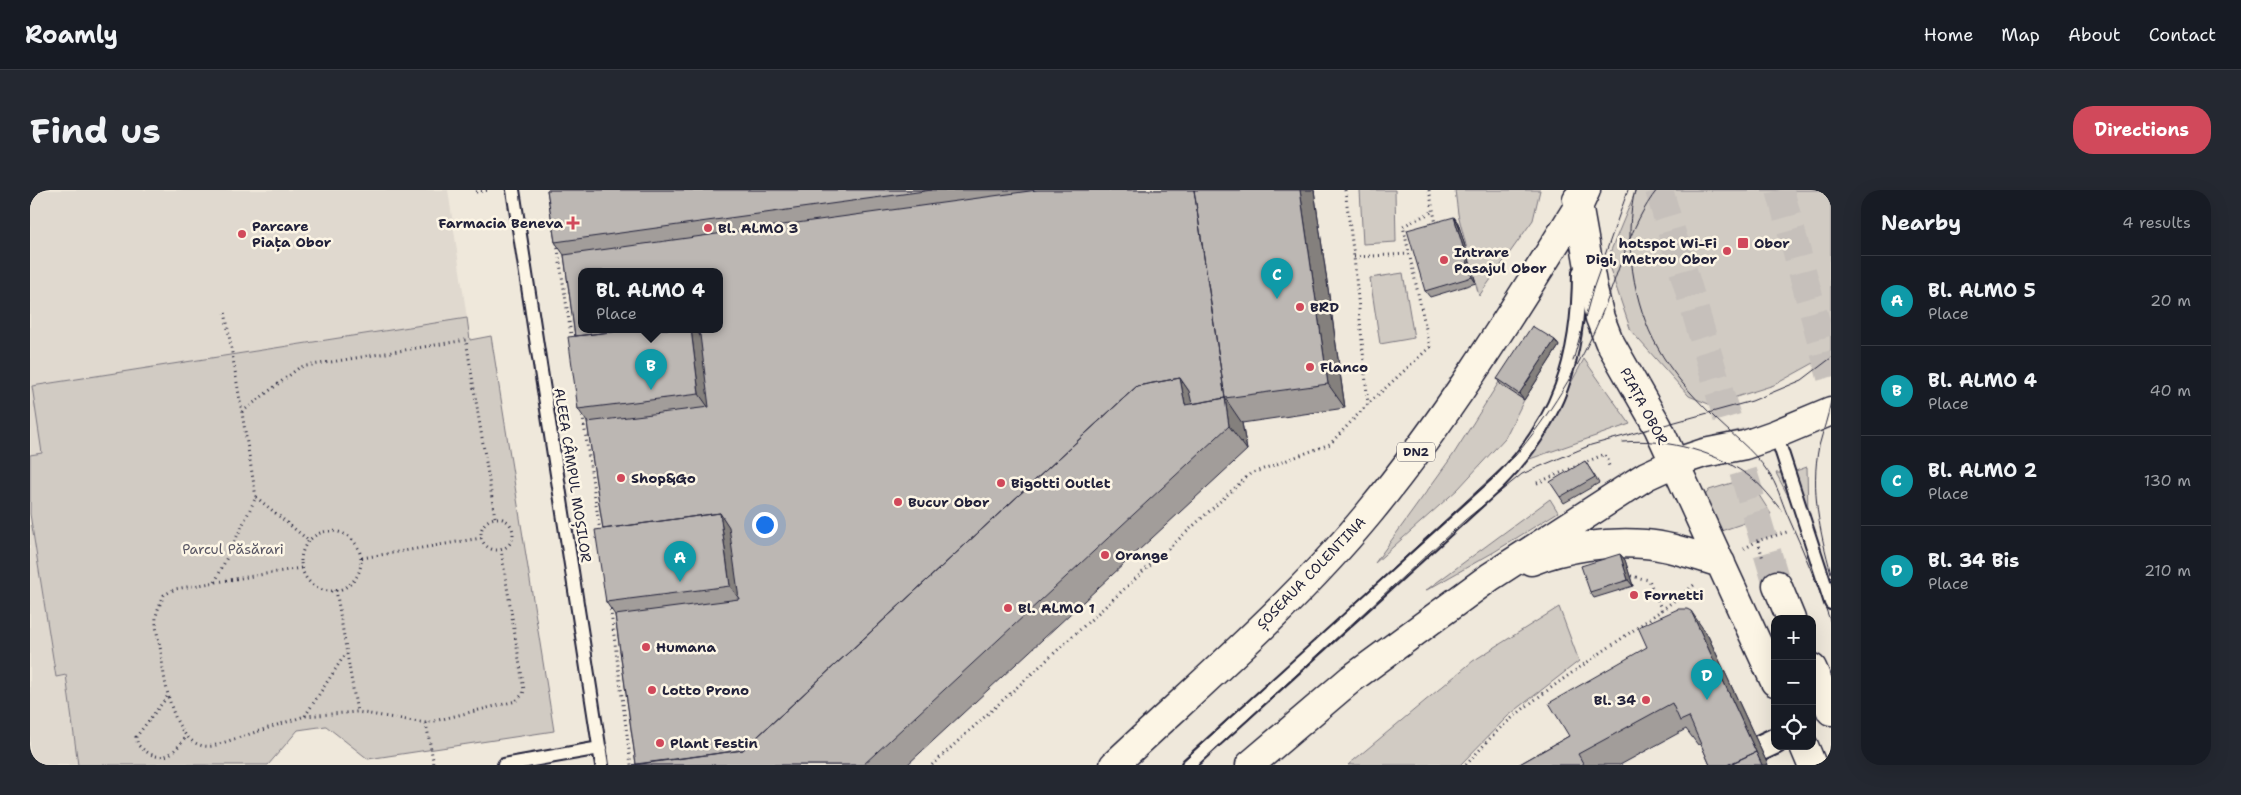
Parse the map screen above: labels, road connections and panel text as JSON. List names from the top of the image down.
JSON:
{
  "streets": {
    "main road": ["PIAȚA OBOR", "DN2", "ȘOSEAUA COLENTINA"],
    "lane": ["ALEEA CÂMPUL MOȘILOR"]
  },
  "crossings": [
    ["PIAȚA OBOR", "ȘOSEAUA COLENTINA"]
  ],
  "parks": ["Parcul Păsărari"],
  "places": {
    "health": ["Farmacia Beneva"],
    "other": [
      "Bl. ALMO 3",
      "Parcare Piața Obor",
      "hotspot Wi-Fi Digi, Metrou Obor",
      "Intrare Pasajul Obor",
      "BRD",
      "Flanco",
      "Shop&Go",
      "Bigotti Outlet",
      "Bucur Obor",
      "Orange",
      "Fornetti",
      "Bl. ALMO 1",
      "Humana",
      "Lotto Prono",
      "Bl. 34",
      "Plant Festin"
    ],
    "transit": ["Obor"]
  },
  "page": {
    "header": "Roamly",
    "nav": [
      "Home",
      "Map",
      "About",
      "Contact"
    ],
    "buttons": "Directions",
    "title": "Find us",
    "heading": ["Nearby", "4 results"],
    "list": [
      {
        "mark": "A",
        "name": "Bl. ALMO 5",
        "note": "Place",
        "value": "20 m"
      },
      {
        "mark": "B",
        "name": "Bl. ALMO 4",
        "note": "Place",
        "value": "40 m"
      },
      {
        "mark": "C",
        "name": "Bl. ALMO 2",
        "note": "Place",
        "value": "130 m"
      },
      {
        "mark": "D",
        "name": "Bl. 34 Bis",
        "note": "Place",
        "value": "210 m"
      }
    ],
    "pins": [
      "C",
      "B",
      "A",
      "D"
    ],
    "popup": ["Bl. ALMO 4", "Place"],
    "map_buttons": ["+", "−"]
  }
}
